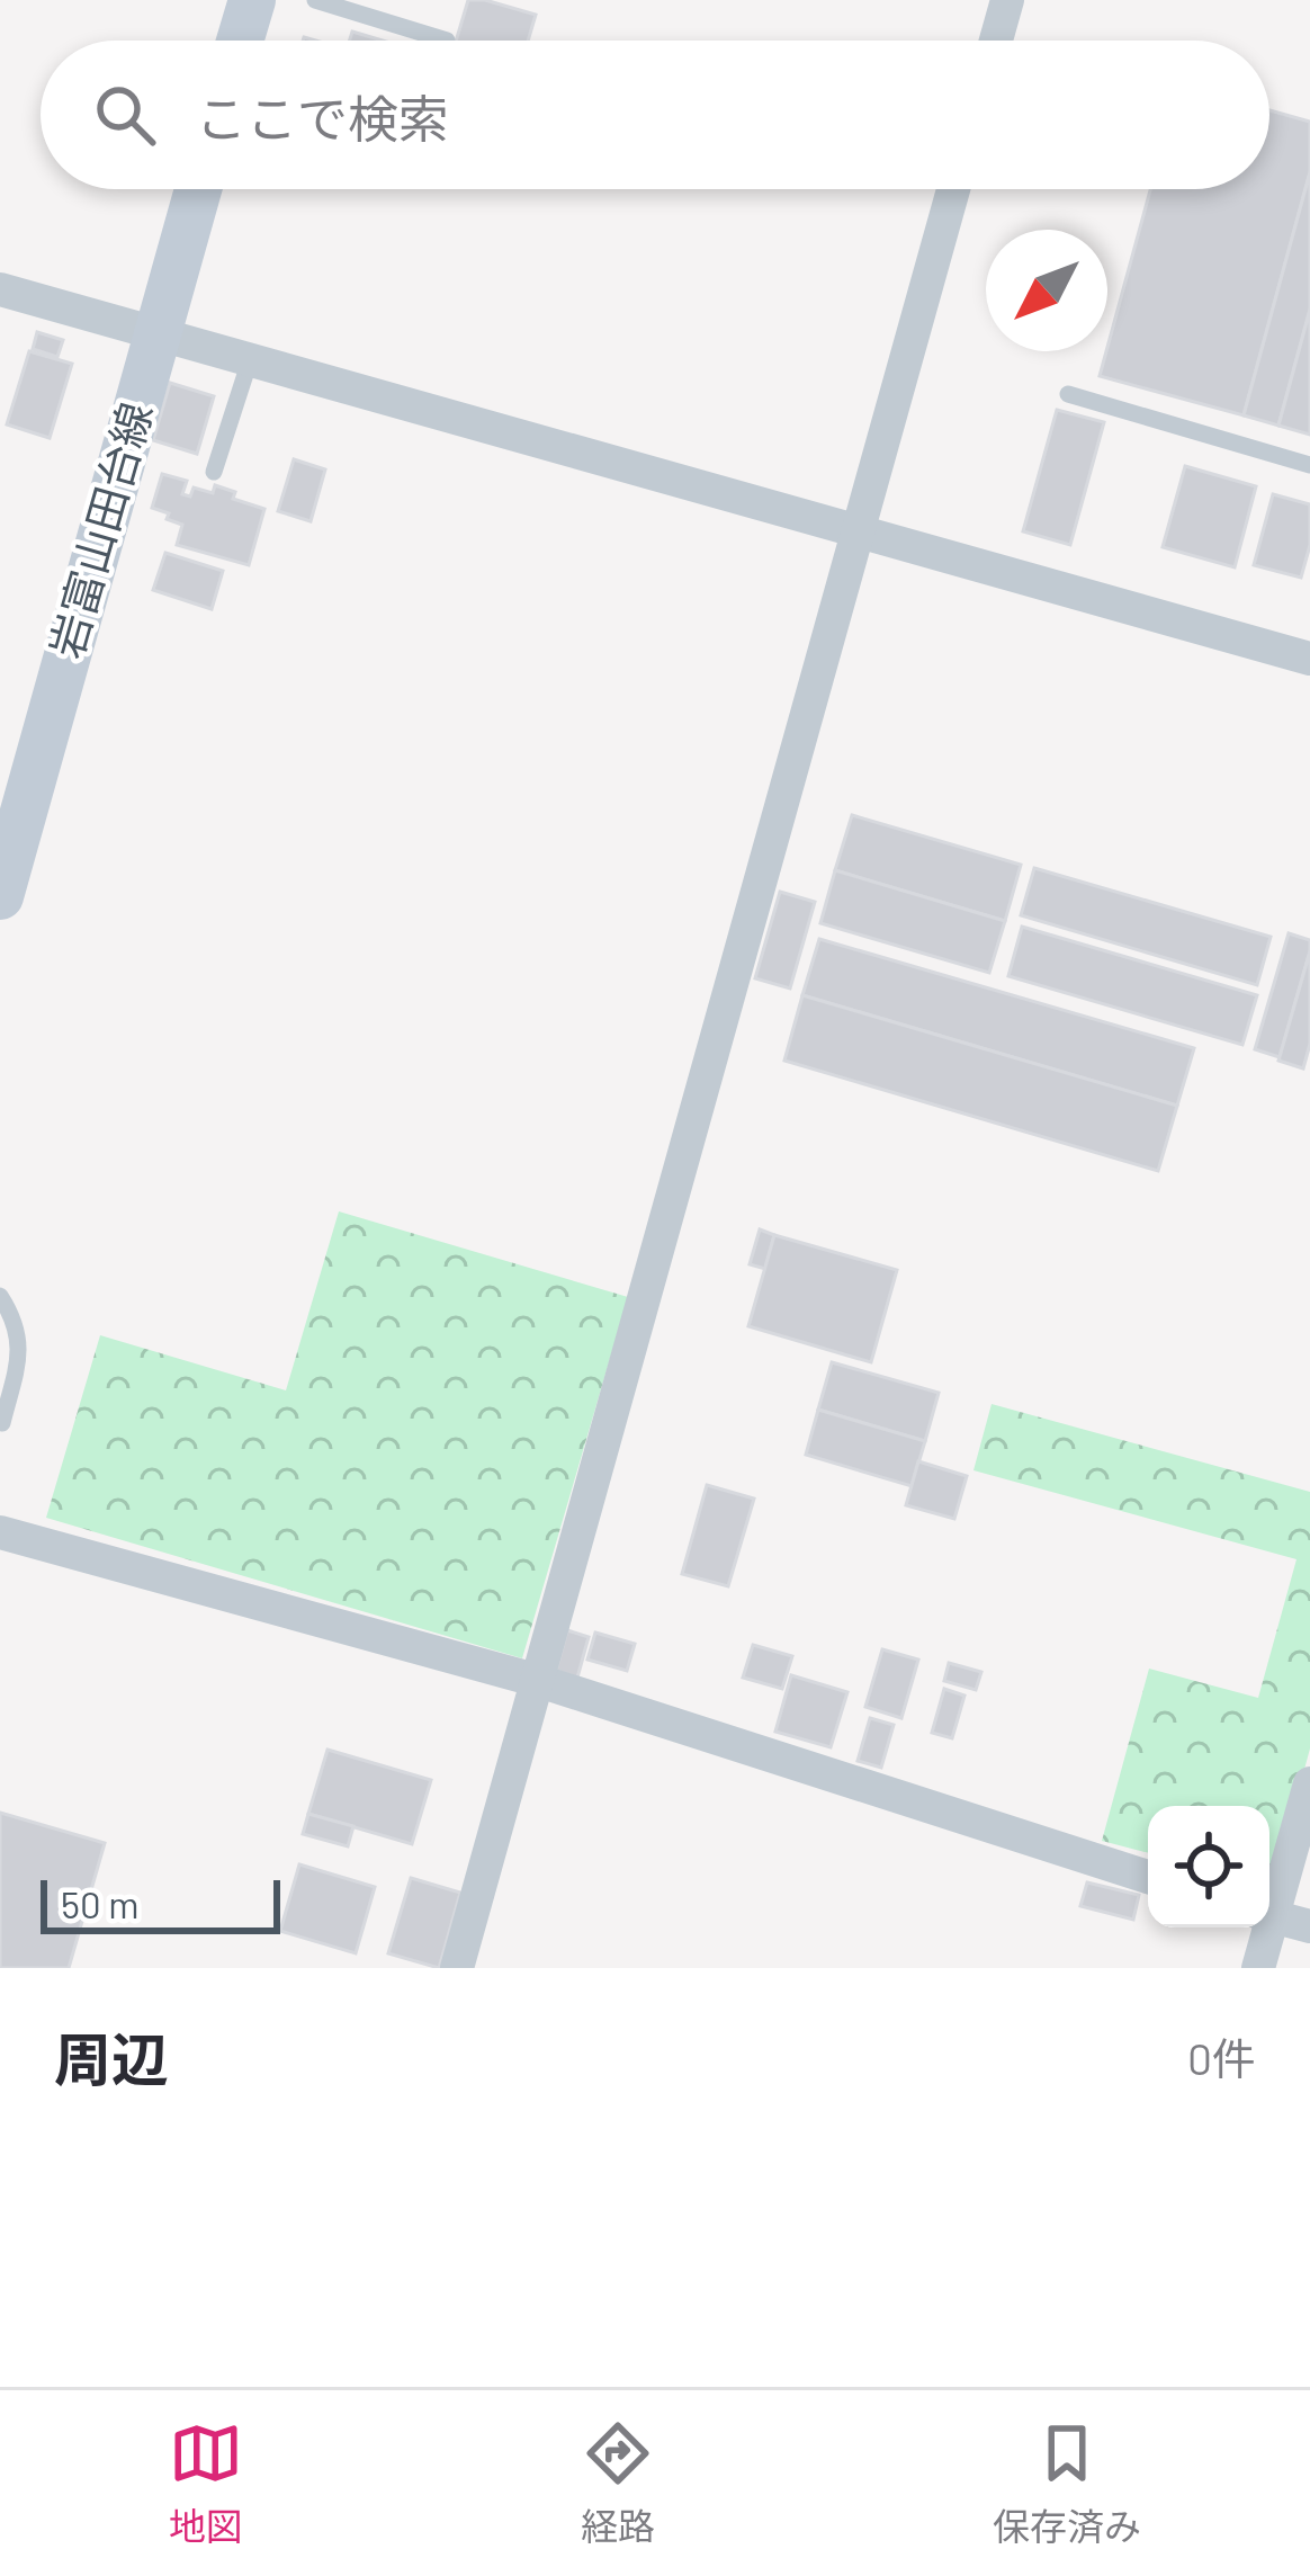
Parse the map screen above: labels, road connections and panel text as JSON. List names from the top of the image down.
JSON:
{
  "streets": {
    "main road": ["岩富山田台線"]
  },
  "scale_bar": "50 m",
  "north": "bottom left",
  "page": {
    "search": "ここで検索",
    "scale": "50 m",
    "heading": ["周辺", "0件"],
    "nav": ["地図", "経路", "保存済み"]
  }
}
